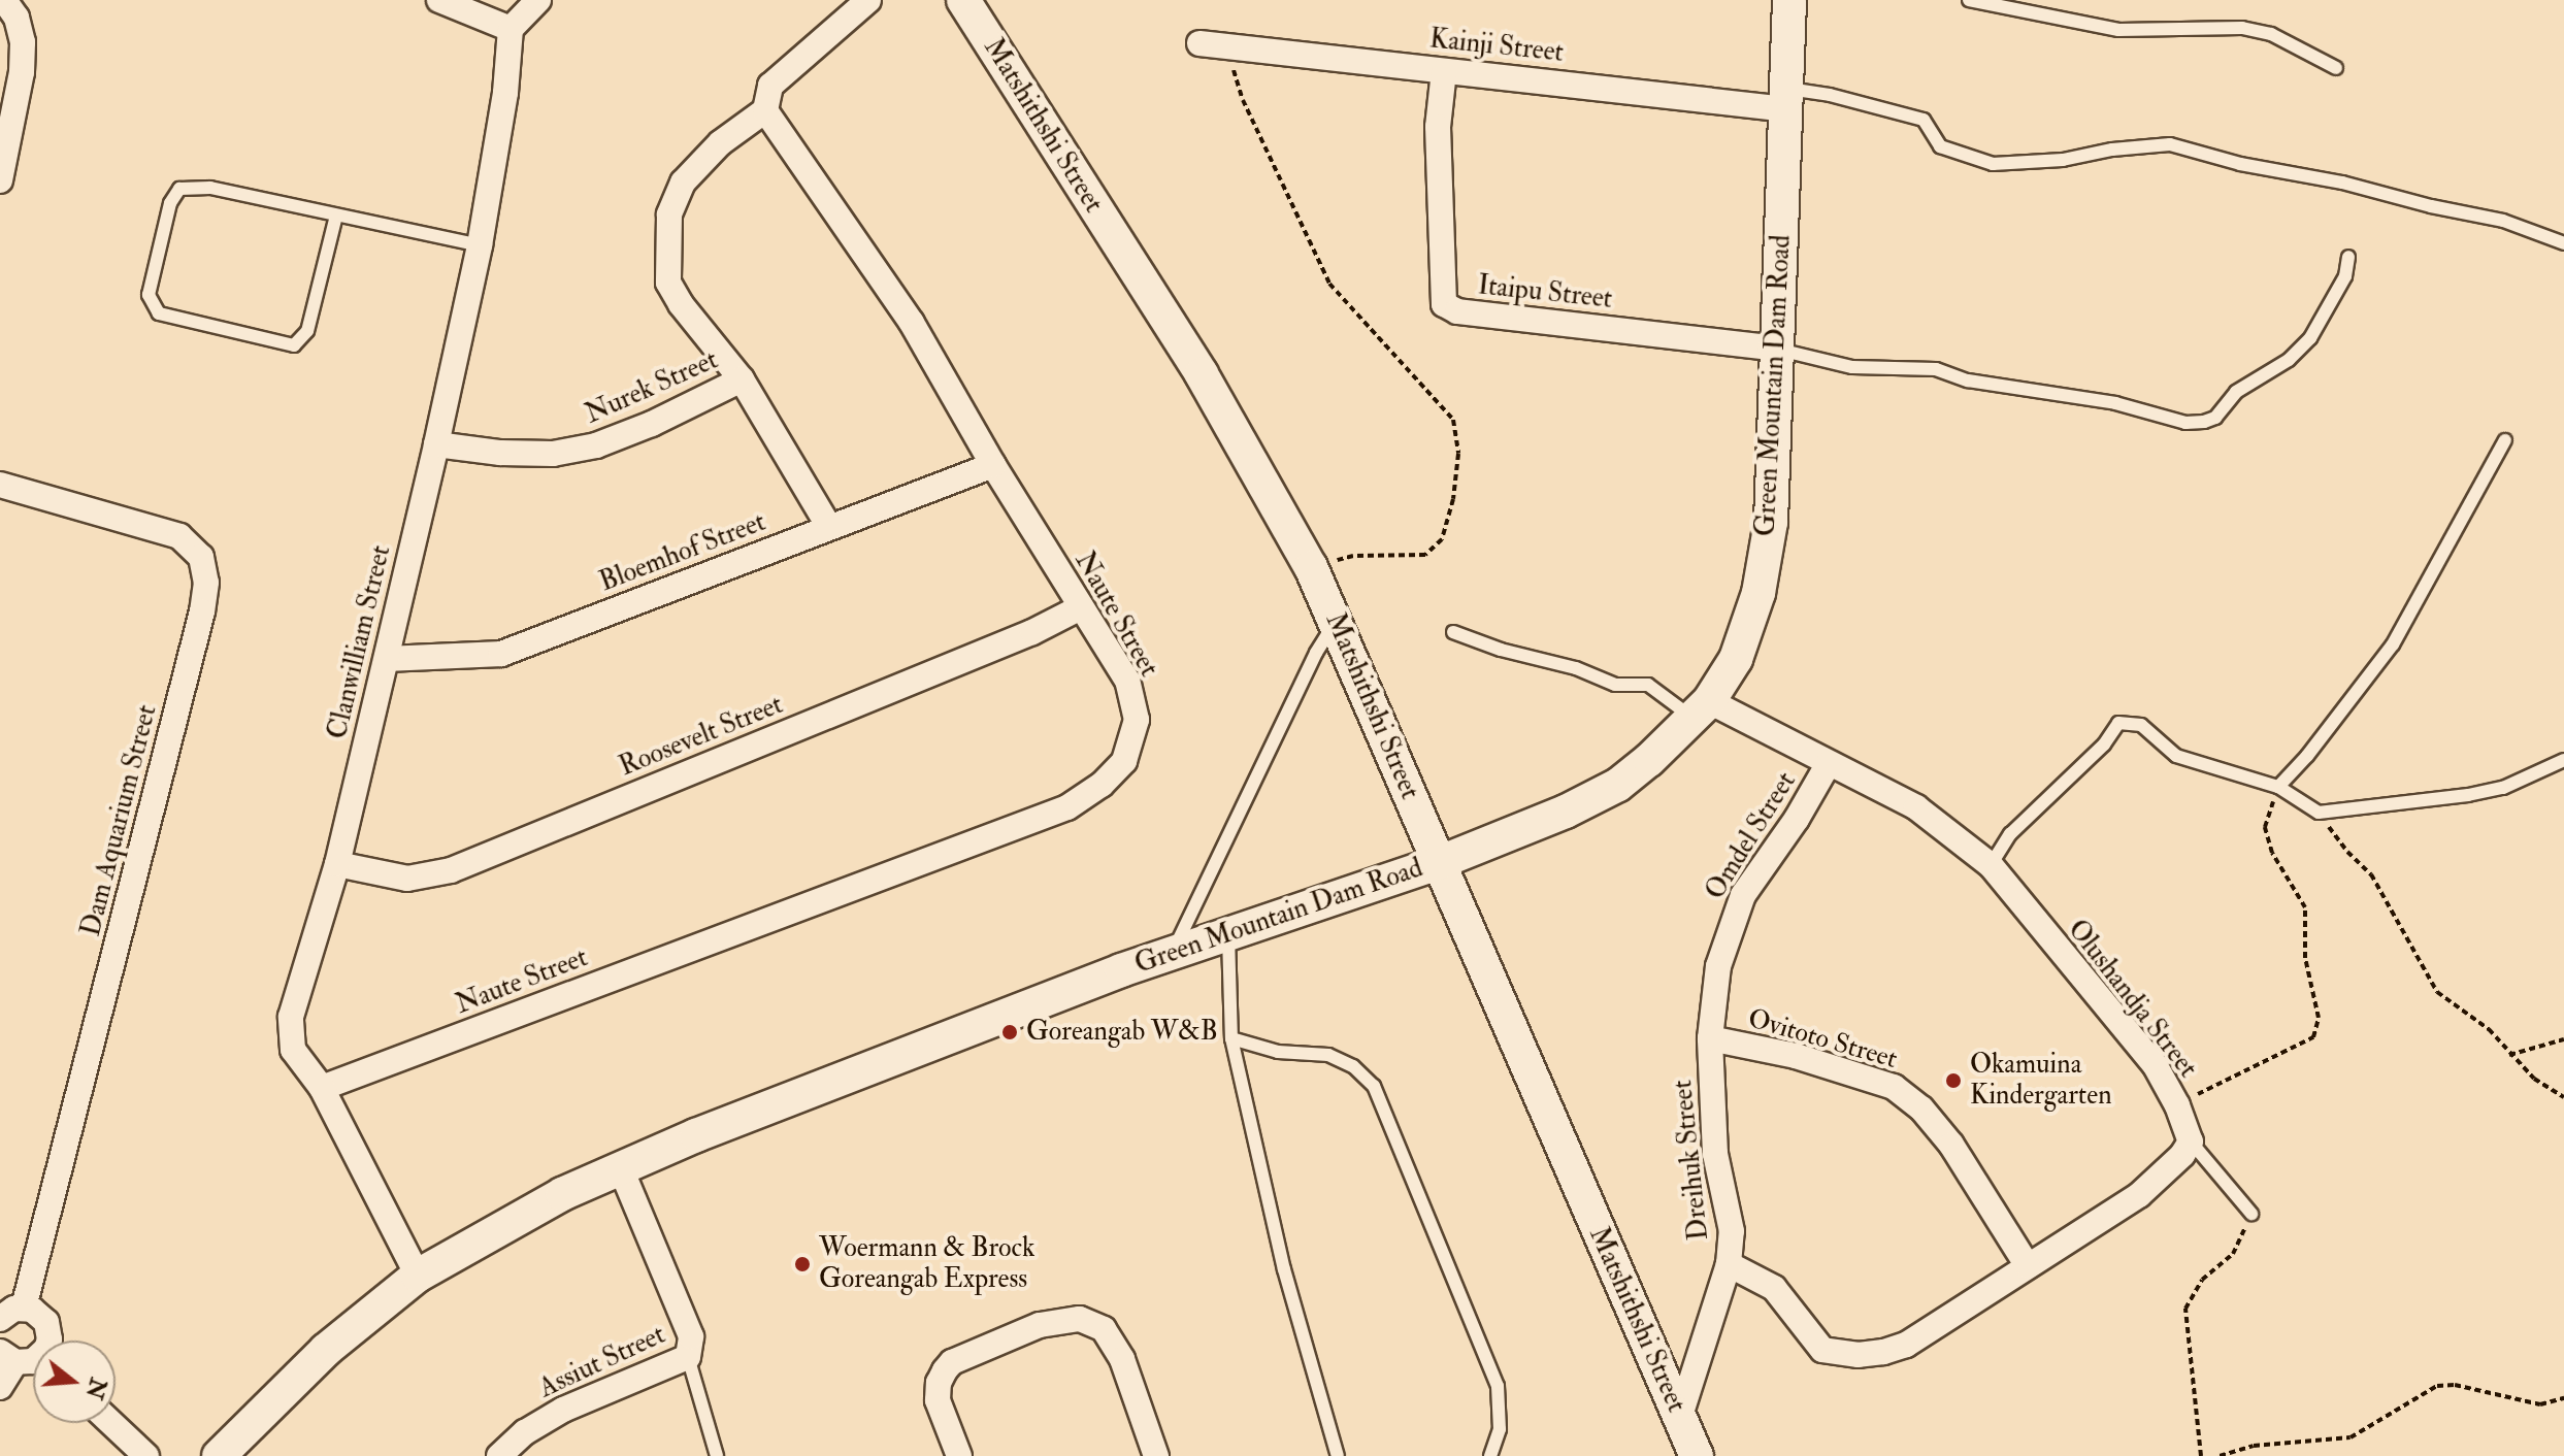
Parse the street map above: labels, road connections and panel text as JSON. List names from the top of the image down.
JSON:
{
  "streets": {
    "street": [
      "Kainji Street",
      "Matshithshi Street",
      "Itaipu Street",
      "Green Mountain Dam Road",
      "Nurek Street",
      "Bloemhof Street",
      "Naute Street",
      "Clanwilliam Street",
      "Roosevelt Street",
      "Dam Aquarium Street",
      "Omdel Street",
      "Olushandja Street",
      "Ovitoto Street",
      "Dreihuk Street",
      "Assiut Street"
    ]
  },
  "crossings": [
    ["Kainji Street", "Itaipu Street"],
    ["Kainji Street", "Green Mountain Dam Road"],
    ["Matshithshi Street", "Green Mountain Dam Road"],
    ["Matshithshi Street", "Dreihuk Street"],
    ["Itaipu Street", "Green Mountain Dam Road"],
    ["Green Mountain Dam Road", "Clanwilliam Street"],
    ["Green Mountain Dam Road", "Olushandja Street"],
    ["Green Mountain Dam Road", "Assiut Street"],
    ["Nurek Street", "Bloemhof Street"],
    ["Nurek Street", "Naute Street"],
    ["Nurek Street", "Clanwilliam Street"],
    ["Bloemhof Street", "Naute Street"],
    ["Bloemhof Street", "Clanwilliam Street"],
    ["Naute Street", "Clanwilliam Street"],
    ["Naute Street", "Roosevelt Street"],
    ["Clanwilliam Street", "Roosevelt Street"],
    ["Omdel Street", "Olushandja Street"],
    ["Omdel Street", "Ovitoto Street"],
    ["Omdel Street", "Dreihuk Street"],
    ["Ovitoto Street", "Dreihuk Street"]
  ],
  "places": ["Goreangab W&B", "Okamuina Kindergarten", "Woermann & Brock Goreangab Express"],
  "north": "right"
}
